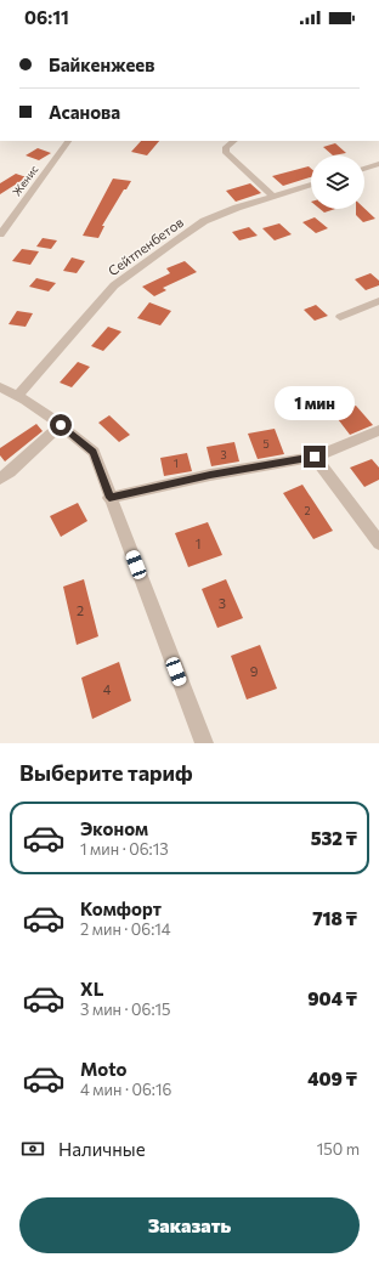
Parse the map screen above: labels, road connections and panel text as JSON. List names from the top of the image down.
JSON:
{
  "streets": {
    "street": ["Женис", "Сейтпенбетов"]
  },
  "house_numbers": [
    "5",
    "3",
    "1",
    "2",
    "1",
    "3",
    "2",
    "9",
    "4"
  ],
  "page": {
    "status": "06:11",
    "banner": ["Байкенжеев", "Асанова"],
    "bubble": "1 мин",
    "heading": "Выберите тариф",
    "list": [
      {
        "name": "Эконом",
        "note": "1 мин · 06:13",
        "value": "532 ₸"
      },
      {
        "name": "Комфорт",
        "note": "2 мин · 06:14",
        "value": "718 ₸"
      },
      {
        "name": "XL",
        "note": "3 мин · 06:15",
        "value": "904 ₸"
      },
      {
        "name": "Moto",
        "note": "4 мин · 06:16",
        "value": "409 ₸"
      }
    ],
    "pay": ["Наличные", "150 m"],
    "buttons": "Заказать"
  }
}
